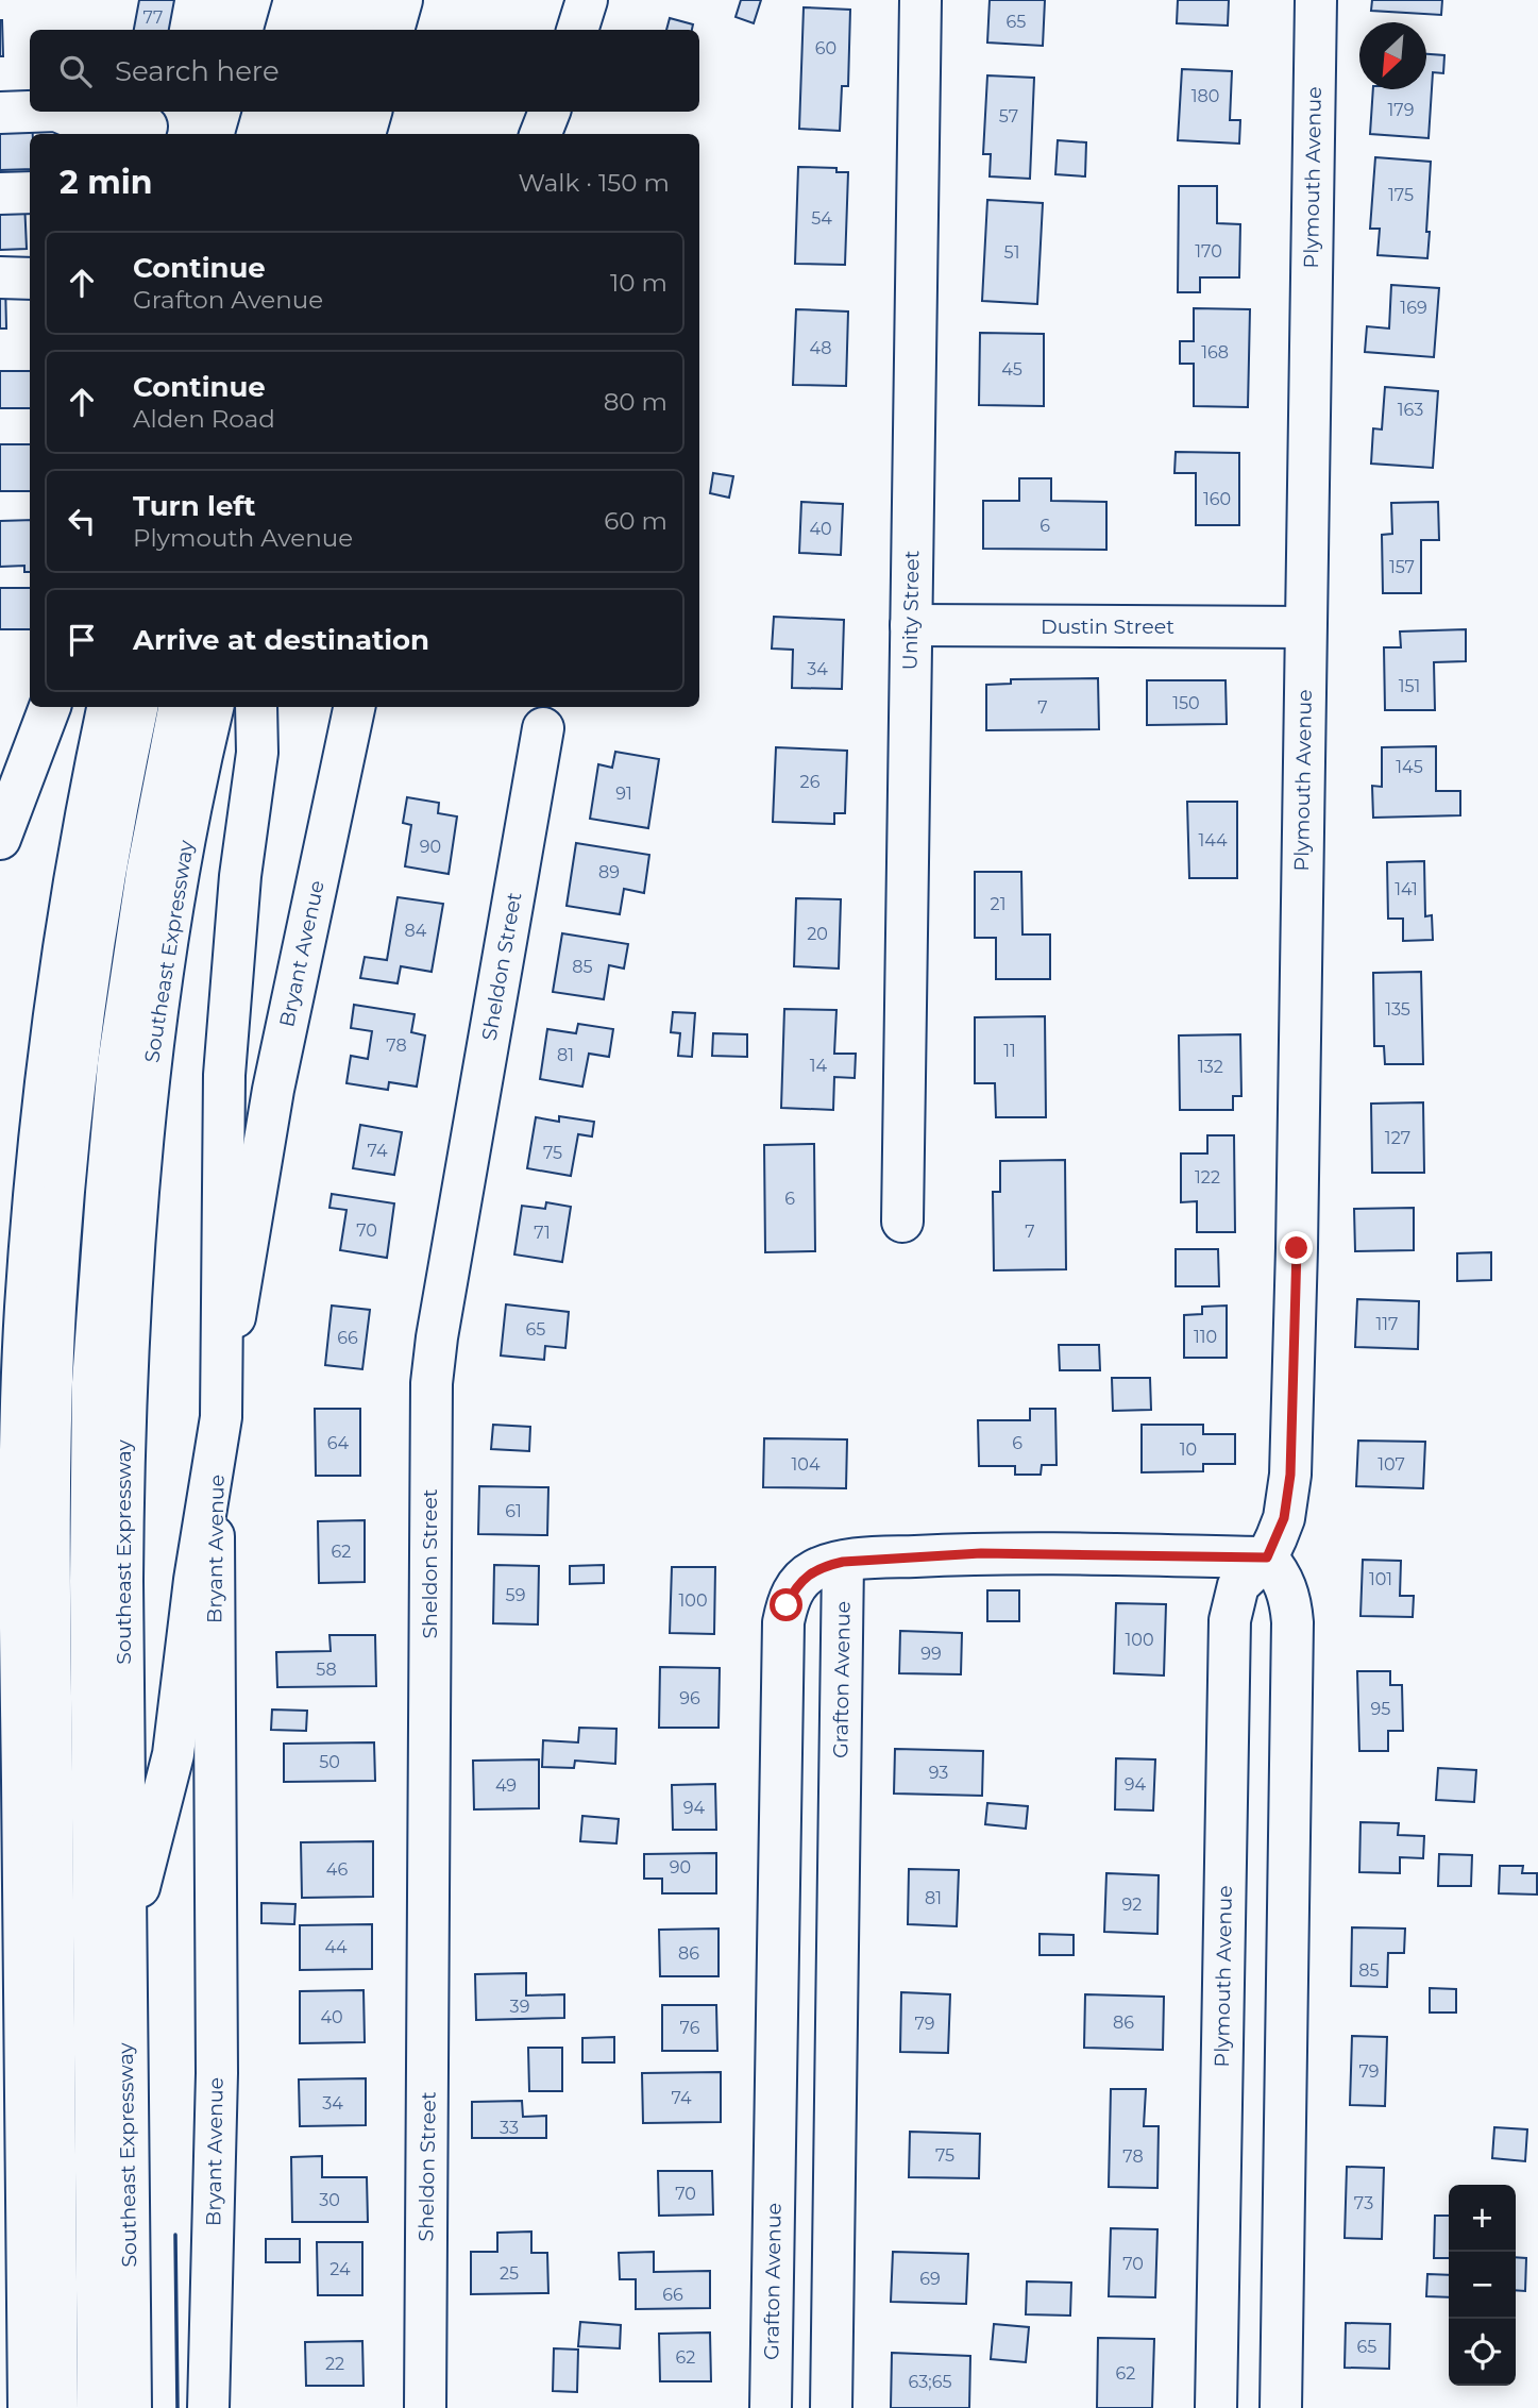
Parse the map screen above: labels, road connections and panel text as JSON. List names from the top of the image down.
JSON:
{
  "streets": {
    "main road": [
      "Plymouth Avenue",
      "Unity Street",
      "Dustin Street",
      "Southeast Expressway",
      "Bryant Avenue",
      "Sheldon Street",
      "Grafton Avenue"
    ]
  },
  "crossings": [
    ["Plymouth Avenue", "Dustin Street"],
    ["Unity Street", "Dustin Street"]
  ],
  "house_numbers": [
    "77",
    "65",
    "60",
    "180",
    "179",
    "57",
    "175",
    "54",
    "170",
    "51",
    "169",
    "48",
    "168",
    "45",
    "163",
    "160",
    "6",
    "40",
    "157",
    "34",
    "151",
    "150",
    "7",
    "145",
    "26",
    "91",
    "144",
    "90",
    "89",
    "141",
    "21",
    "84",
    "20",
    "85",
    "135",
    "78",
    "11",
    "81",
    "14",
    "132",
    "127",
    "74",
    "75",
    "122",
    "6",
    "70",
    "7",
    "71",
    "117",
    "65",
    "110",
    "66",
    "64",
    "6",
    "10",
    "104",
    "107",
    "61",
    "62",
    "101",
    "59",
    "100",
    "100",
    "99",
    "58",
    "96",
    "95",
    "50",
    "93",
    "94",
    "49",
    "94",
    "90",
    "46",
    "81",
    "92",
    "44",
    "86",
    "85",
    "39",
    "40",
    "86",
    "79",
    "76",
    "79",
    "74",
    "34",
    "33",
    "75",
    "78",
    "70",
    "30",
    "73",
    "70",
    "24",
    "25",
    "69",
    "66",
    "65",
    "62",
    "22",
    "62",
    "63;65"
  ],
  "north": "bottom left",
  "page": {
    "search": "Search here",
    "heading": ["2 min", "Walk · 150 m"],
    "list": [
      ["Continue", "Grafton Avenue", "10 m"],
      ["Continue", "Alden Road", "80 m"],
      ["Turn left", "Plymouth Avenue", "60 m"],
      "Arrive at destination"
    ],
    "map_buttons": ["+", "−"]
  }
}
